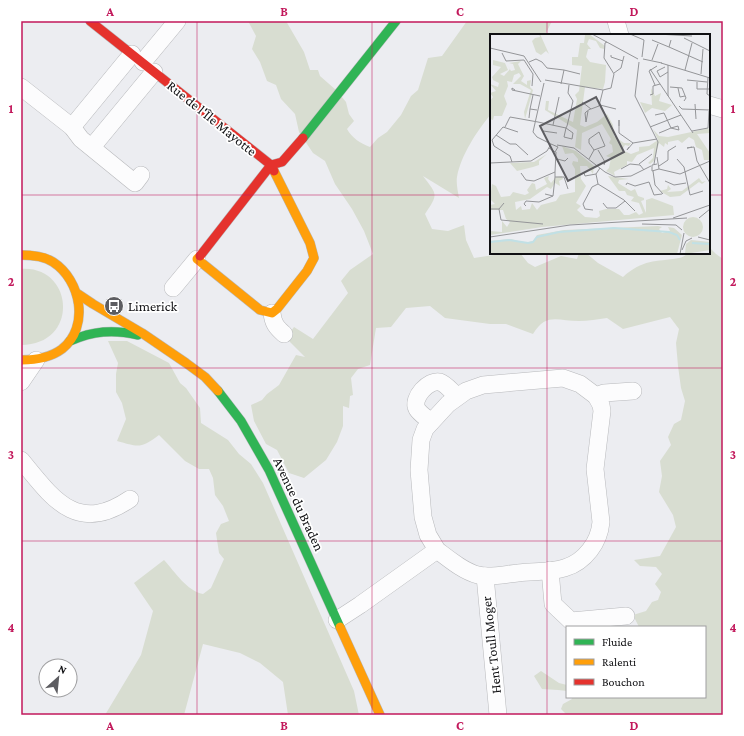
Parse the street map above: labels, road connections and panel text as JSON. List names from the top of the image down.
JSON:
{
  "streets": {
    "street": ["Rue de l'Île Mayotte", "Avenue du Braden", "Hent Toull Moger"]
  },
  "places": {
    "bus stop": ["Limerick"]
  },
  "legend": ["Fluide", "Ralenti", "Bouchon"],
  "north": "top right",
  "grid": {
    "columns": [
      "A",
      "B",
      "C",
      "D"
    ],
    "rows": [
      "1",
      "2",
      "3",
      "4"
    ]
  }
}
